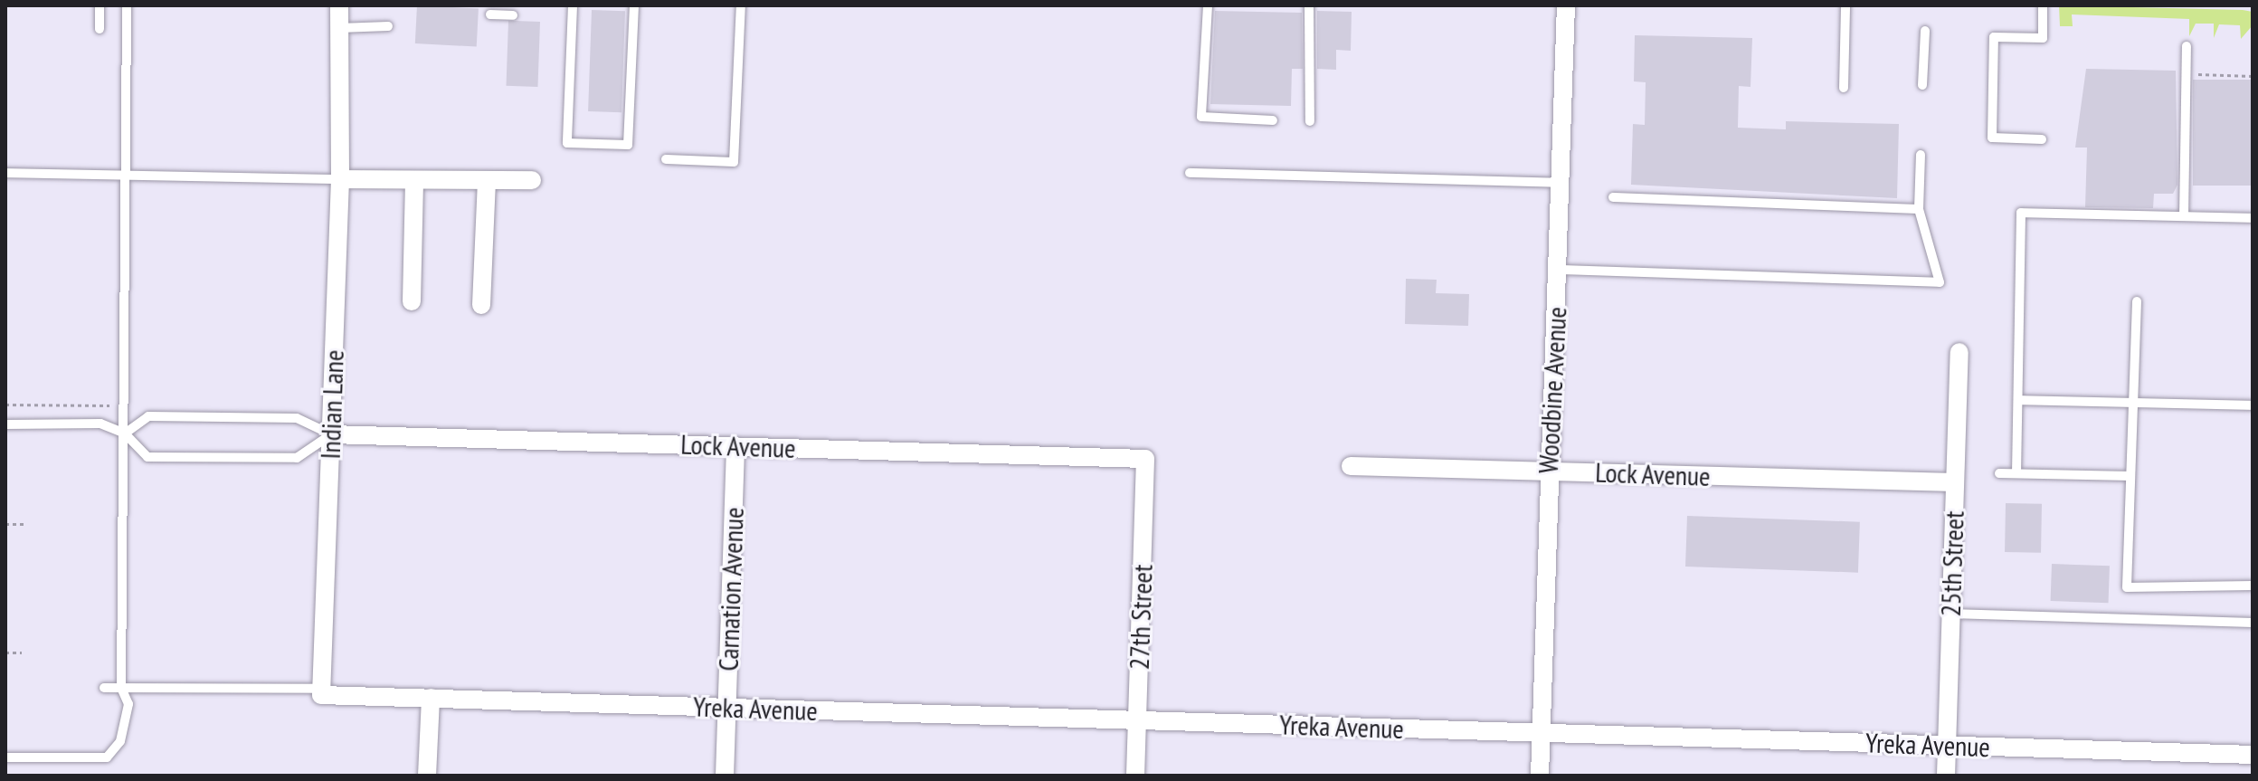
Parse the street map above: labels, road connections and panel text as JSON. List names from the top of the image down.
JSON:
{
  "streets": {
    "street": [
      "Woodbine Avenue",
      "Indian Lane",
      "Lock Avenue",
      "25th Street",
      "Carnation Avenue",
      "27th Street",
      "Yreka Avenue"
    ]
  },
  "crossings": [
    ["Woodbine Avenue", "Lock Avenue"],
    ["Woodbine Avenue", "Yreka Avenue"],
    ["Indian Lane", "Lock Avenue"],
    ["Lock Avenue", "25th Street"],
    ["Lock Avenue", "Carnation Avenue"],
    ["Lock Avenue", "27th Street"],
    ["25th Street", "Yreka Avenue"],
    ["Carnation Avenue", "Yreka Avenue"],
    ["27th Street", "Yreka Avenue"]
  ]
}
